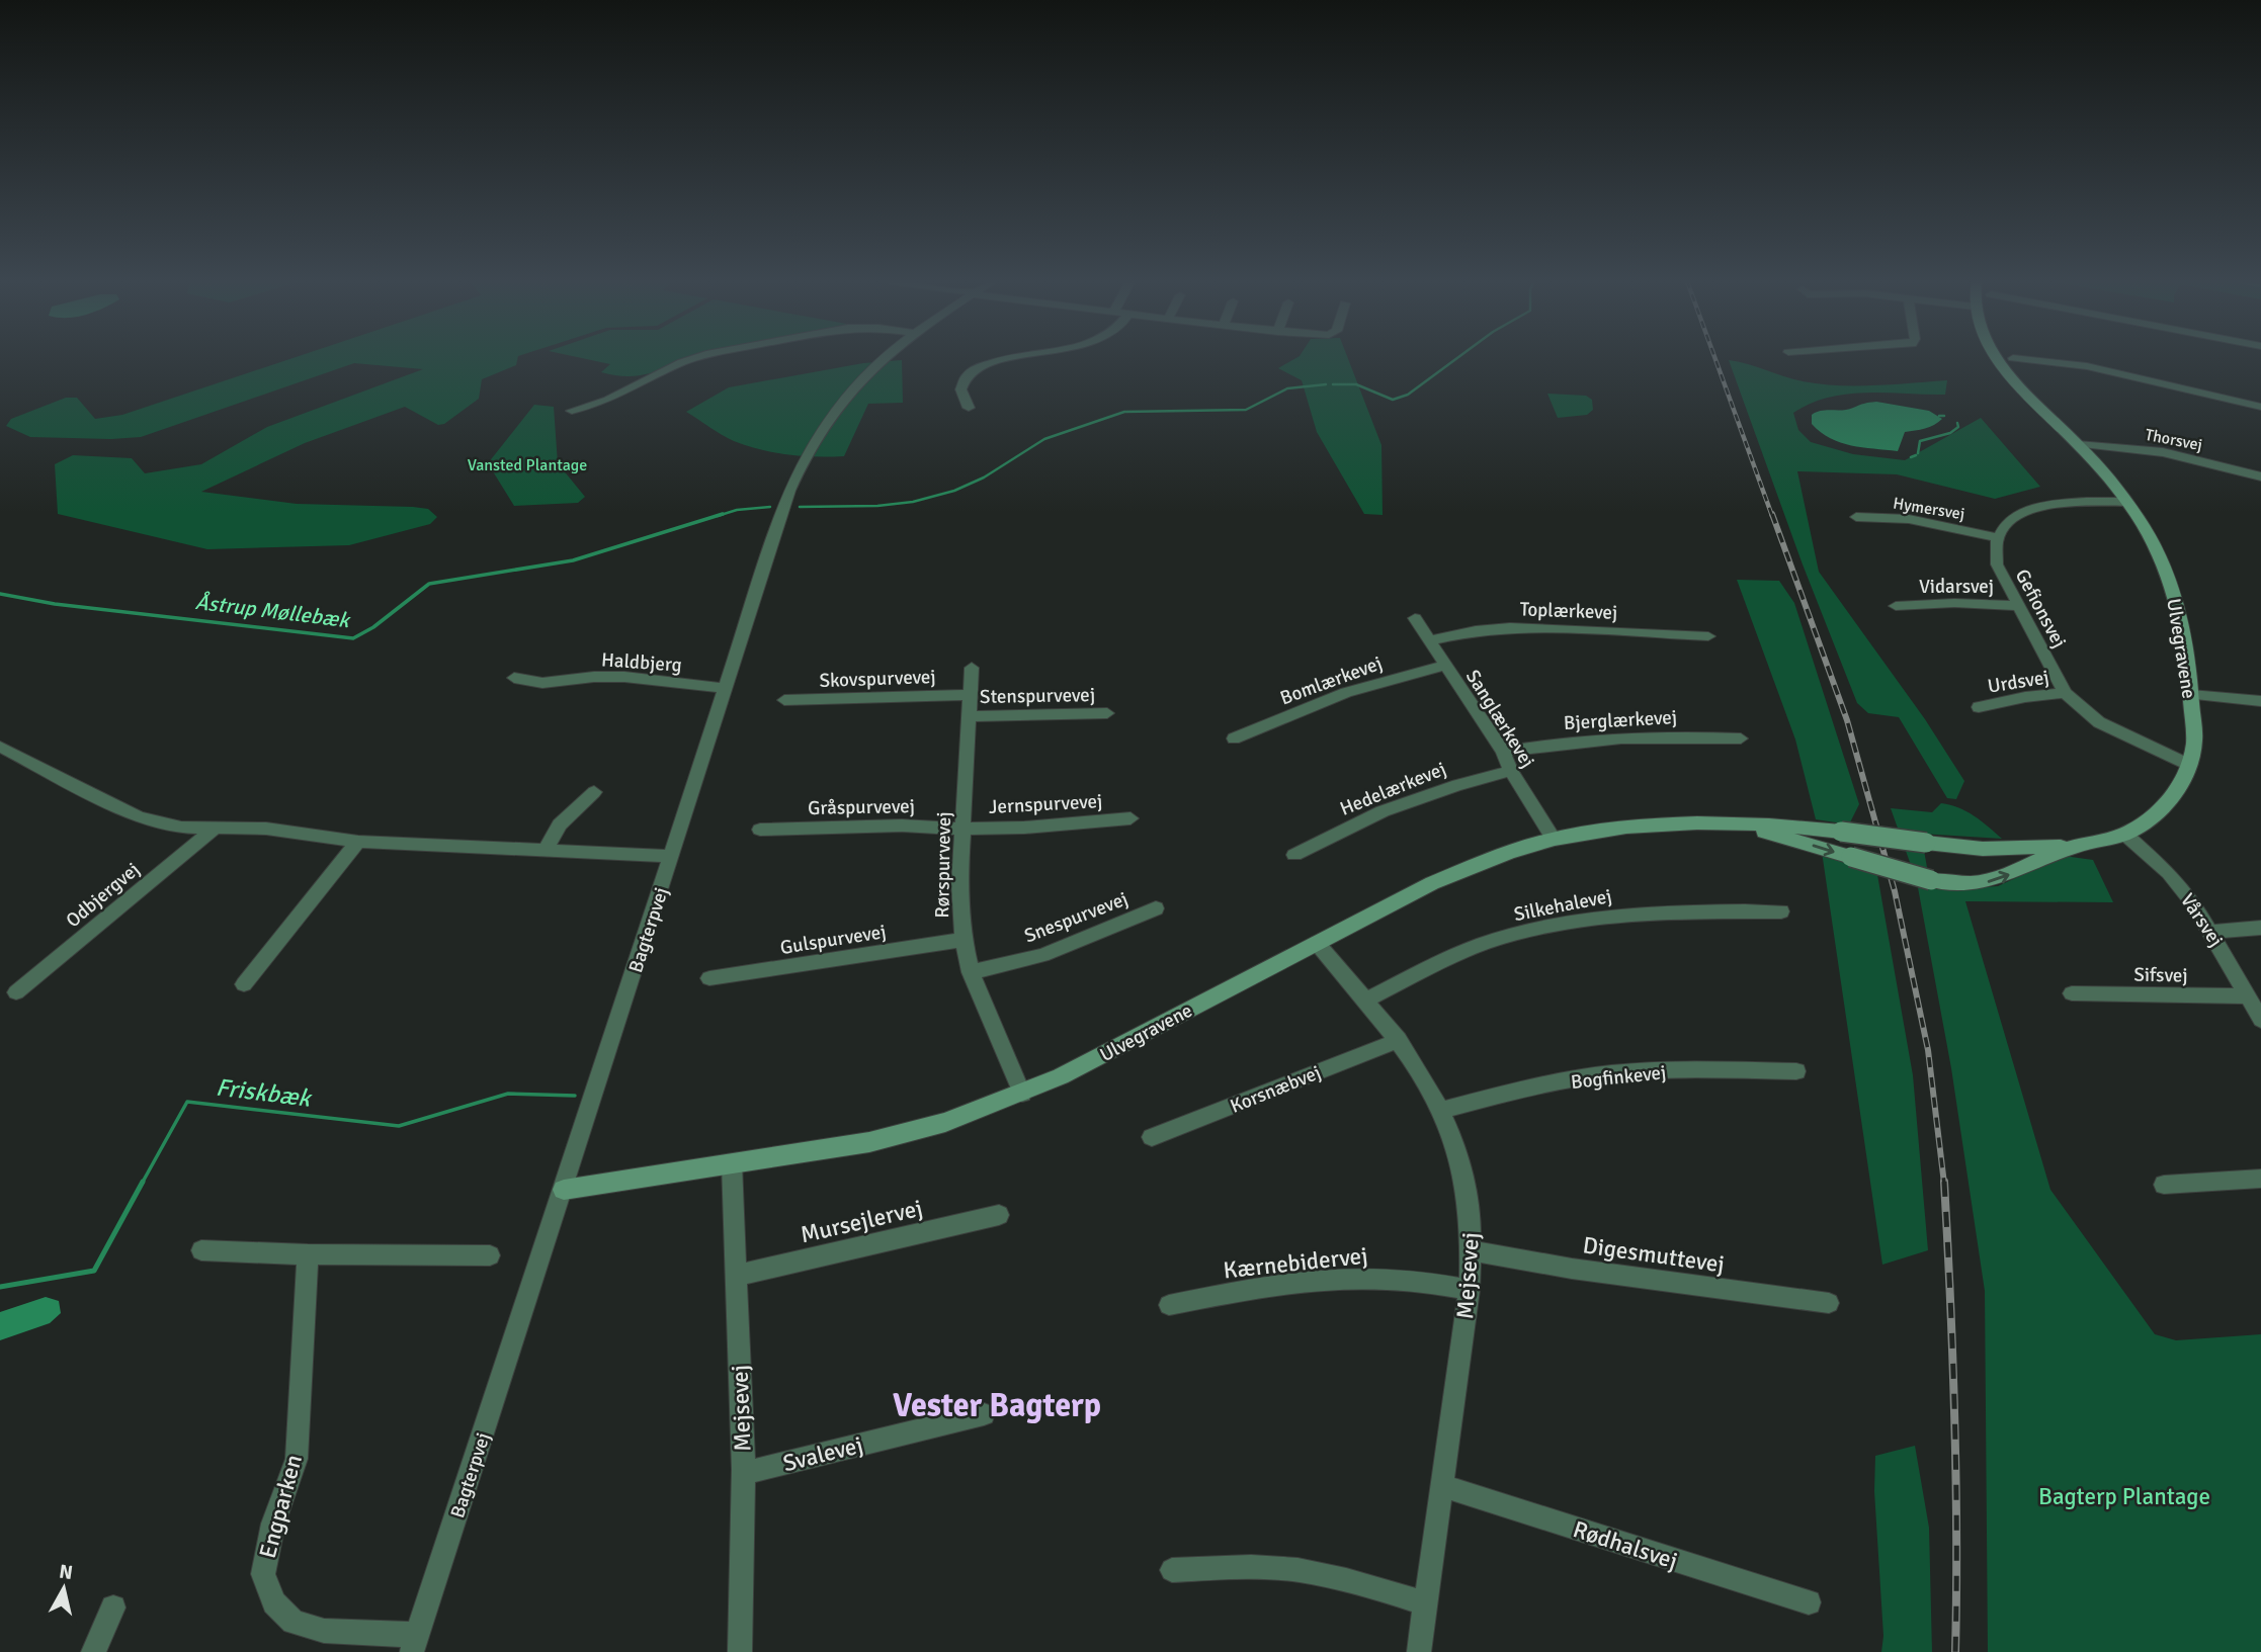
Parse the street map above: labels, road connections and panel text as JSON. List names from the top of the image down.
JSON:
{
  "streets": {
    "street": [
      "Thorsvej",
      "Hymersvej",
      "Vidarsvej",
      "Gefionsvej",
      "Toplærkevej",
      "Ulvegravene",
      "Haldbjerg",
      "Skovspurvevej",
      "Bomlærkevej",
      "Urdsvej",
      "Stenspurvevej",
      "Sanglærkevej",
      "Bjerglærkevej",
      "Hedelærkevej",
      "Jernspurvevej",
      "Gråspurvevej",
      "Rørspurvevej",
      "Odbjergvej",
      "Silkehalevej",
      "Snespurvevej",
      "Vårsvej",
      "Bagterpvej",
      "Gulspurvevej",
      "Sifsvej",
      "Bogfinkevej",
      "Korsnæbvej",
      "Mursejlervej",
      "Digesmuttevej",
      "Kærnebidervej",
      "Mejsevej",
      "Svalevej",
      "Engparken",
      "Rødhalsvej"
    ]
  },
  "crossings": [
    ["Thorsvej", "Ulvegravene"],
    ["Hymersvej", "Gefionsvej"],
    ["Vidarsvej", "Gefionsvej"],
    ["Gefionsvej", "Ulvegravene"],
    ["Gefionsvej", "Urdsvej"],
    ["Toplærkevej", "Sanglærkevej"],
    ["Ulvegravene", "Sanglærkevej"],
    ["Ulvegravene", "Rørspurvevej"],
    ["Ulvegravene", "Vårsvej"],
    ["Ulvegravene", "Bagterpvej"],
    ["Ulvegravene", "Mejsevej"],
    ["Haldbjerg", "Bagterpvej"],
    ["Skovspurvevej", "Rørspurvevej"],
    ["Bomlærkevej", "Sanglærkevej"],
    ["Stenspurvevej", "Rørspurvevej"],
    ["Sanglærkevej", "Bjerglærkevej"],
    ["Sanglærkevej", "Hedelærkevej"],
    ["Jernspurvevej", "Gråspurvevej"],
    ["Jernspurvevej", "Rørspurvevej"],
    ["Gråspurvevej", "Rørspurvevej"],
    ["Rørspurvevej", "Snespurvevej"],
    ["Rørspurvevej", "Gulspurvevej"],
    ["Silkehalevej", "Mejsevej"],
    ["Vårsvej", "Sifsvej"],
    ["Bagterpvej", "Engparken"],
    ["Bogfinkevej", "Mejsevej"],
    ["Korsnæbvej", "Mejsevej"],
    ["Mursejlervej", "Mejsevej"],
    ["Digesmuttevej", "Mejsevej"],
    ["Kærnebidervej", "Mejsevej"],
    ["Mejsevej", "Svalevej"],
    ["Mejsevej", "Rødhalsvej"]
  ],
  "districts": ["Vester Bagterp"],
  "water": ["Åstrup Møllebæk", "Friskbæk"],
  "parks": ["Vansted Plantage", "Bagterp Plantage"],
  "north": "top"
}
